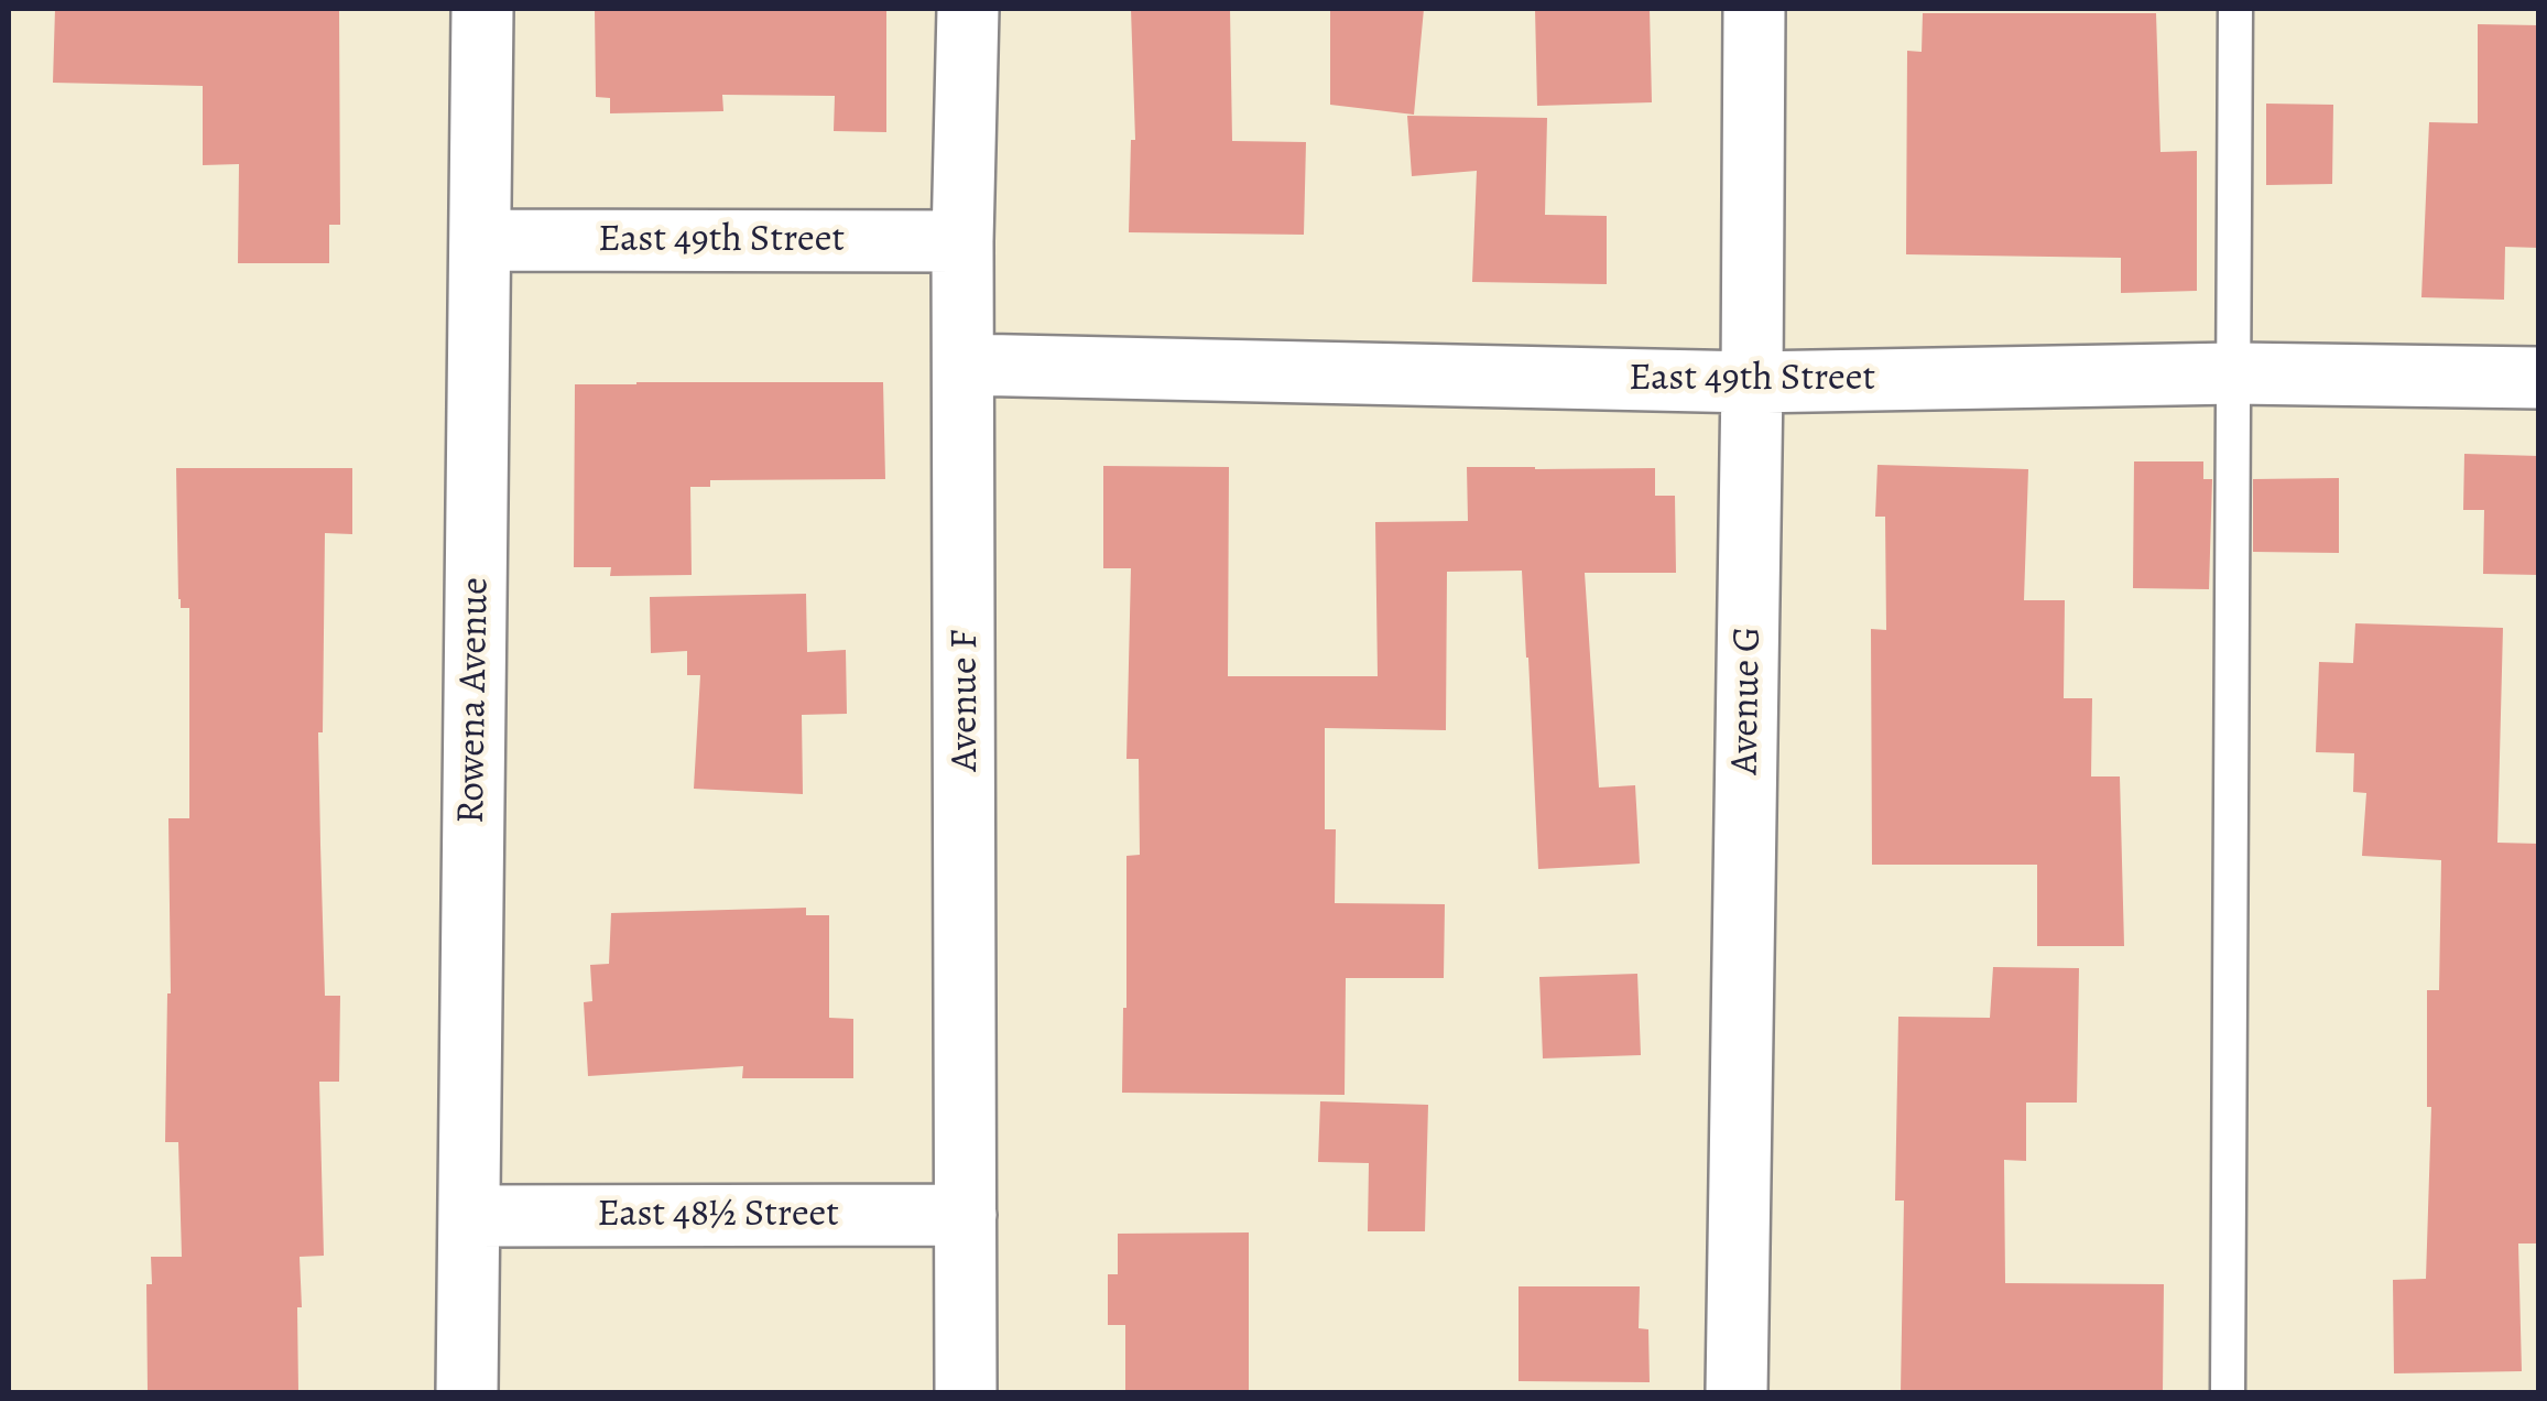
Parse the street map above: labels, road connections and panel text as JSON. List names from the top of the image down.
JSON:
{
  "streets": {
    "street": [
      "East 49th Street",
      "Rowena Avenue",
      "Avenue F",
      "Avenue G",
      "East 48½ Street"
    ]
  },
  "crossings": [
    ["East 49th Street", "Rowena Avenue"],
    ["East 49th Street", "Avenue F"],
    ["East 49th Street", "Avenue G"],
    ["Rowena Avenue", "East 48½ Street"],
    ["Avenue F", "East 48½ Street"]
  ]
}
